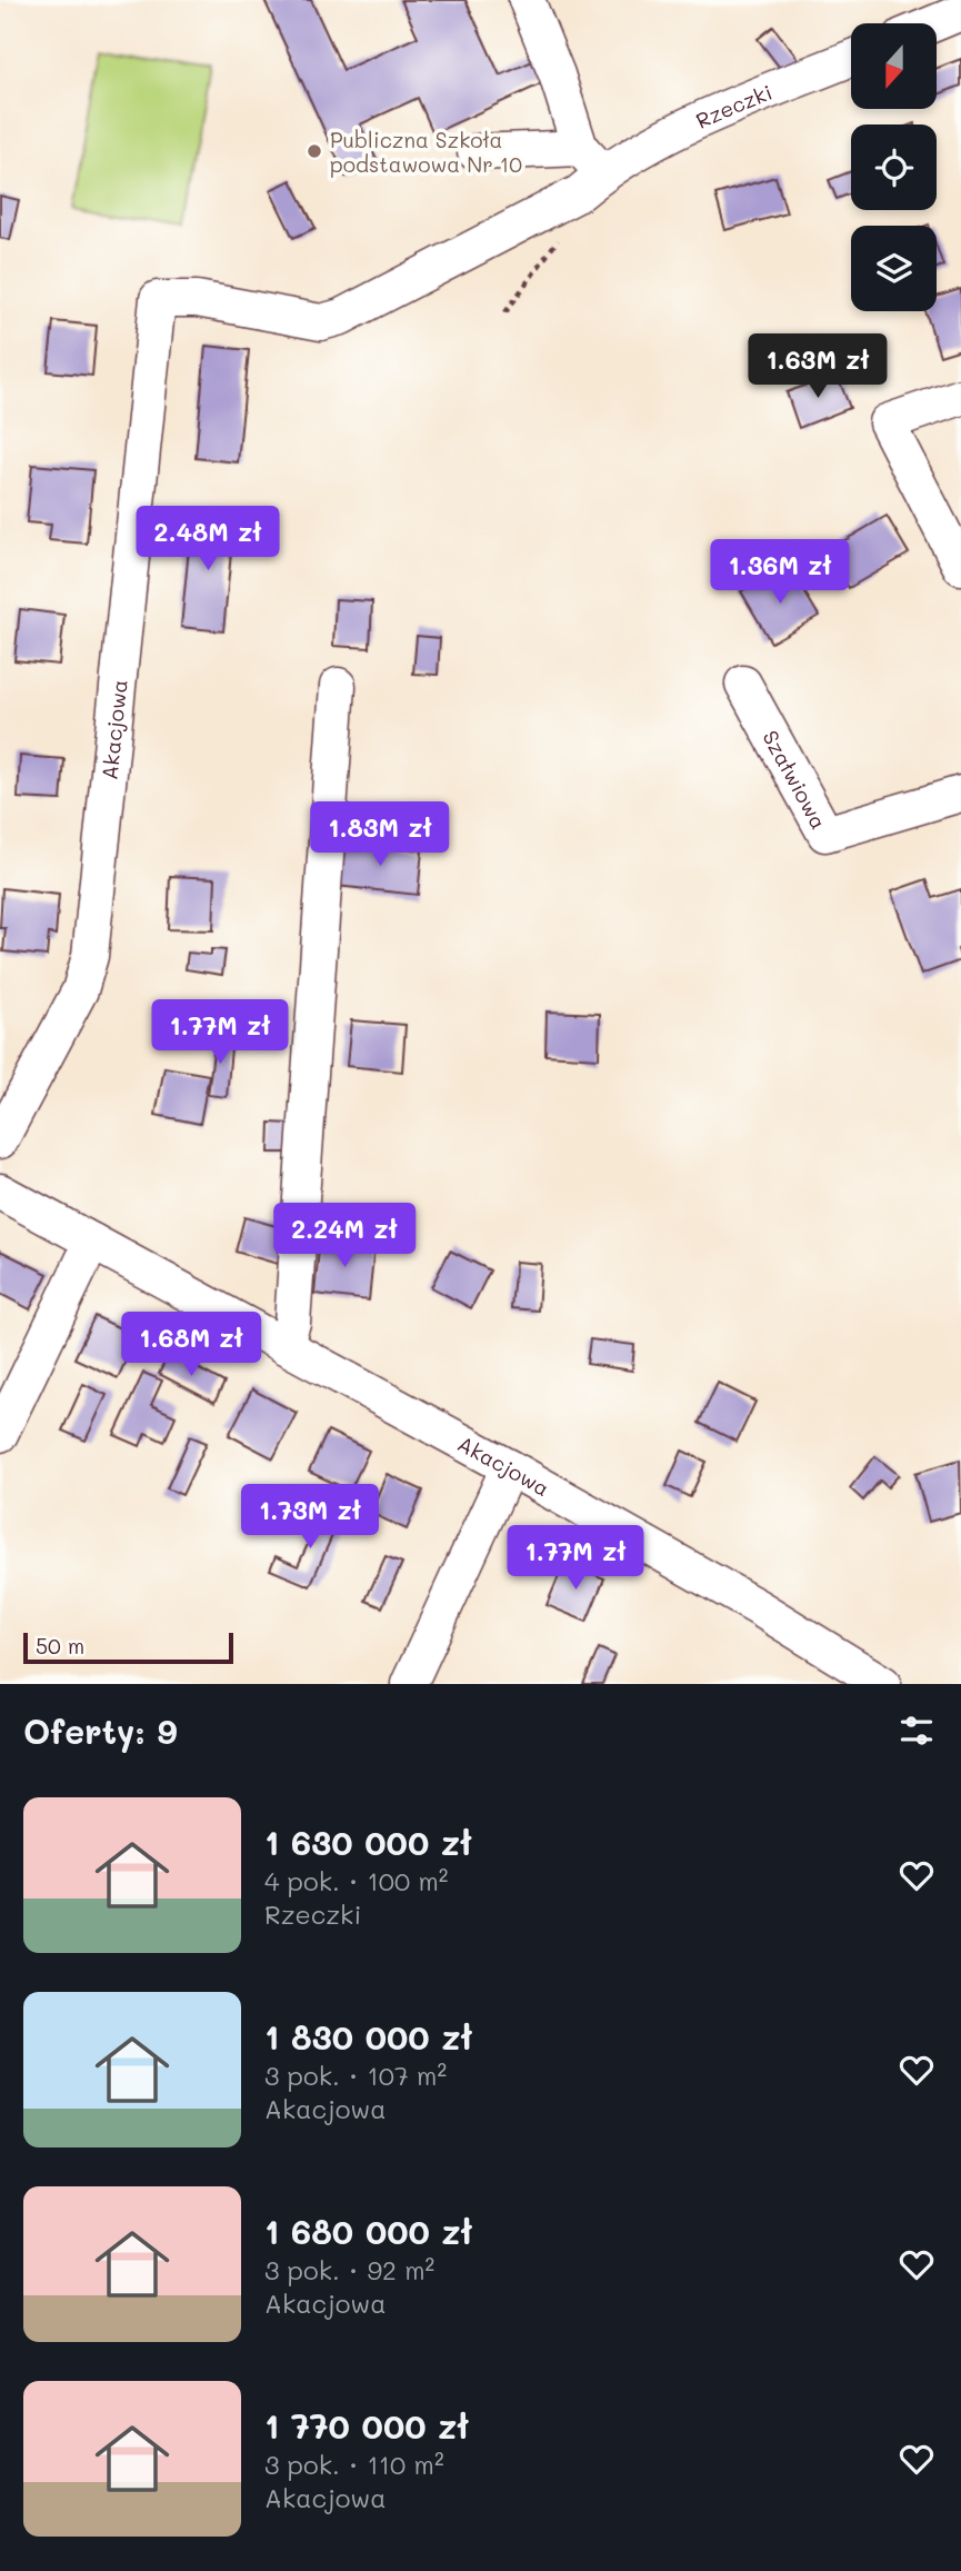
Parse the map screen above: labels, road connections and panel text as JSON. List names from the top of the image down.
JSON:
{
  "streets": {
    "street": ["Rzeczki", "Akacjowa", "Szałwiowa"]
  },
  "crossings": [
    ["Rzeczki", "Akacjowa"]
  ],
  "places": ["Publiczna Szkoła podstawowa Nr 10"],
  "scale_bar": "50 m",
  "north": "bottom",
  "page": {
    "price": [
      "1.63M zł",
      "2.48M zł",
      "1.36M zł",
      "1.83M zł",
      "1.77M zł",
      "2.24M zł",
      "1.68M zł",
      "1.73M zł",
      "1.77M zł"
    ],
    "scale": "50 m",
    "heading": "Oferty: 9",
    "list": [
      {
        "name": "1 630 000 zł",
        "note": "4 pok. · 100 m² · Rzeczki"
      },
      {
        "name": "1 830 000 zł",
        "note": "3 pok. · 107 m² · Akacjowa"
      },
      {
        "name": "1 680 000 zł",
        "note": "3 pok. · 92 m² · Akacjowa"
      },
      {
        "name": "1 770 000 zł",
        "note": "3 pok. · 110 m² · Akacjowa"
      }
    ]
  }
}
